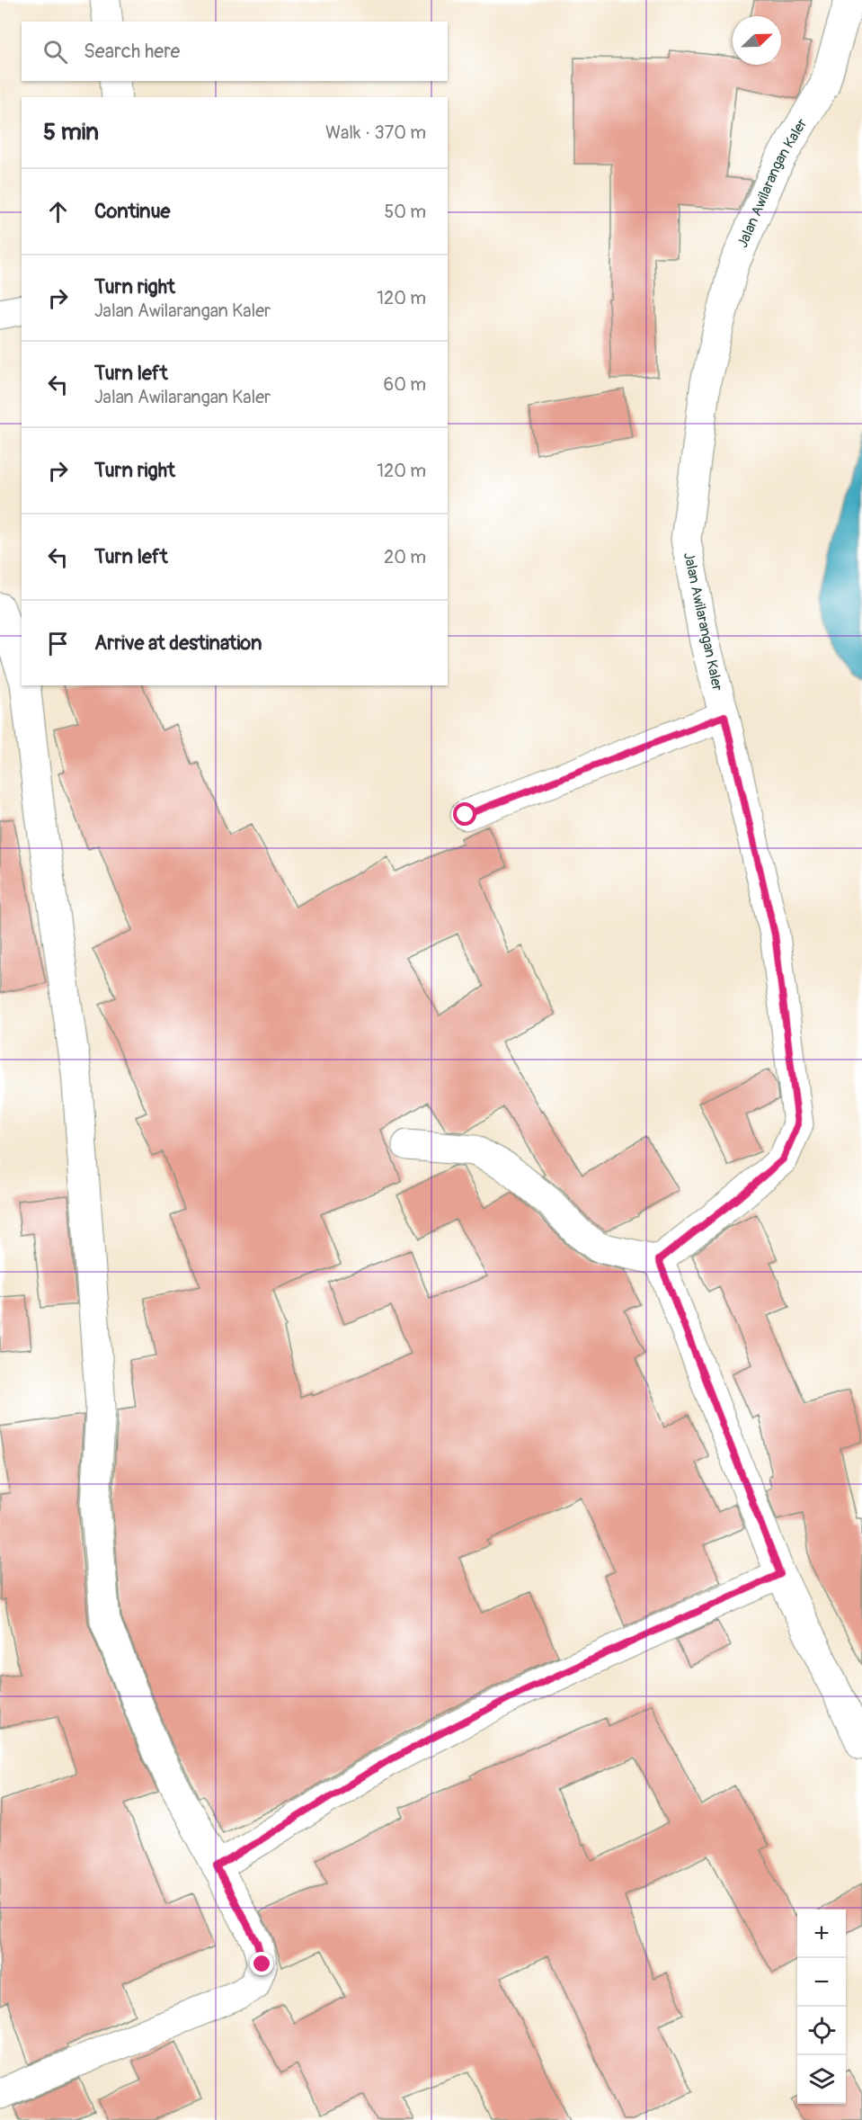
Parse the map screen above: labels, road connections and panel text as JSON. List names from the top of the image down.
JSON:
{
  "streets": {
    "street": ["Jalan Awilarangan Kaler"]
  },
  "north": "top right",
  "page": {
    "search": "Search here",
    "heading": ["5 min", "Walk · 370 m"],
    "list": [
      ["Continue", "50 m"],
      ["Turn right", "Jalan Awilarangan Kaler", "120 m"],
      ["Turn left", "Jalan Awilarangan Kaler", "60 m"],
      ["Turn right", "120 m"],
      ["Turn left", "20 m"],
      "Arrive at destination"
    ],
    "map_buttons": ["+", "−"]
  }
}
